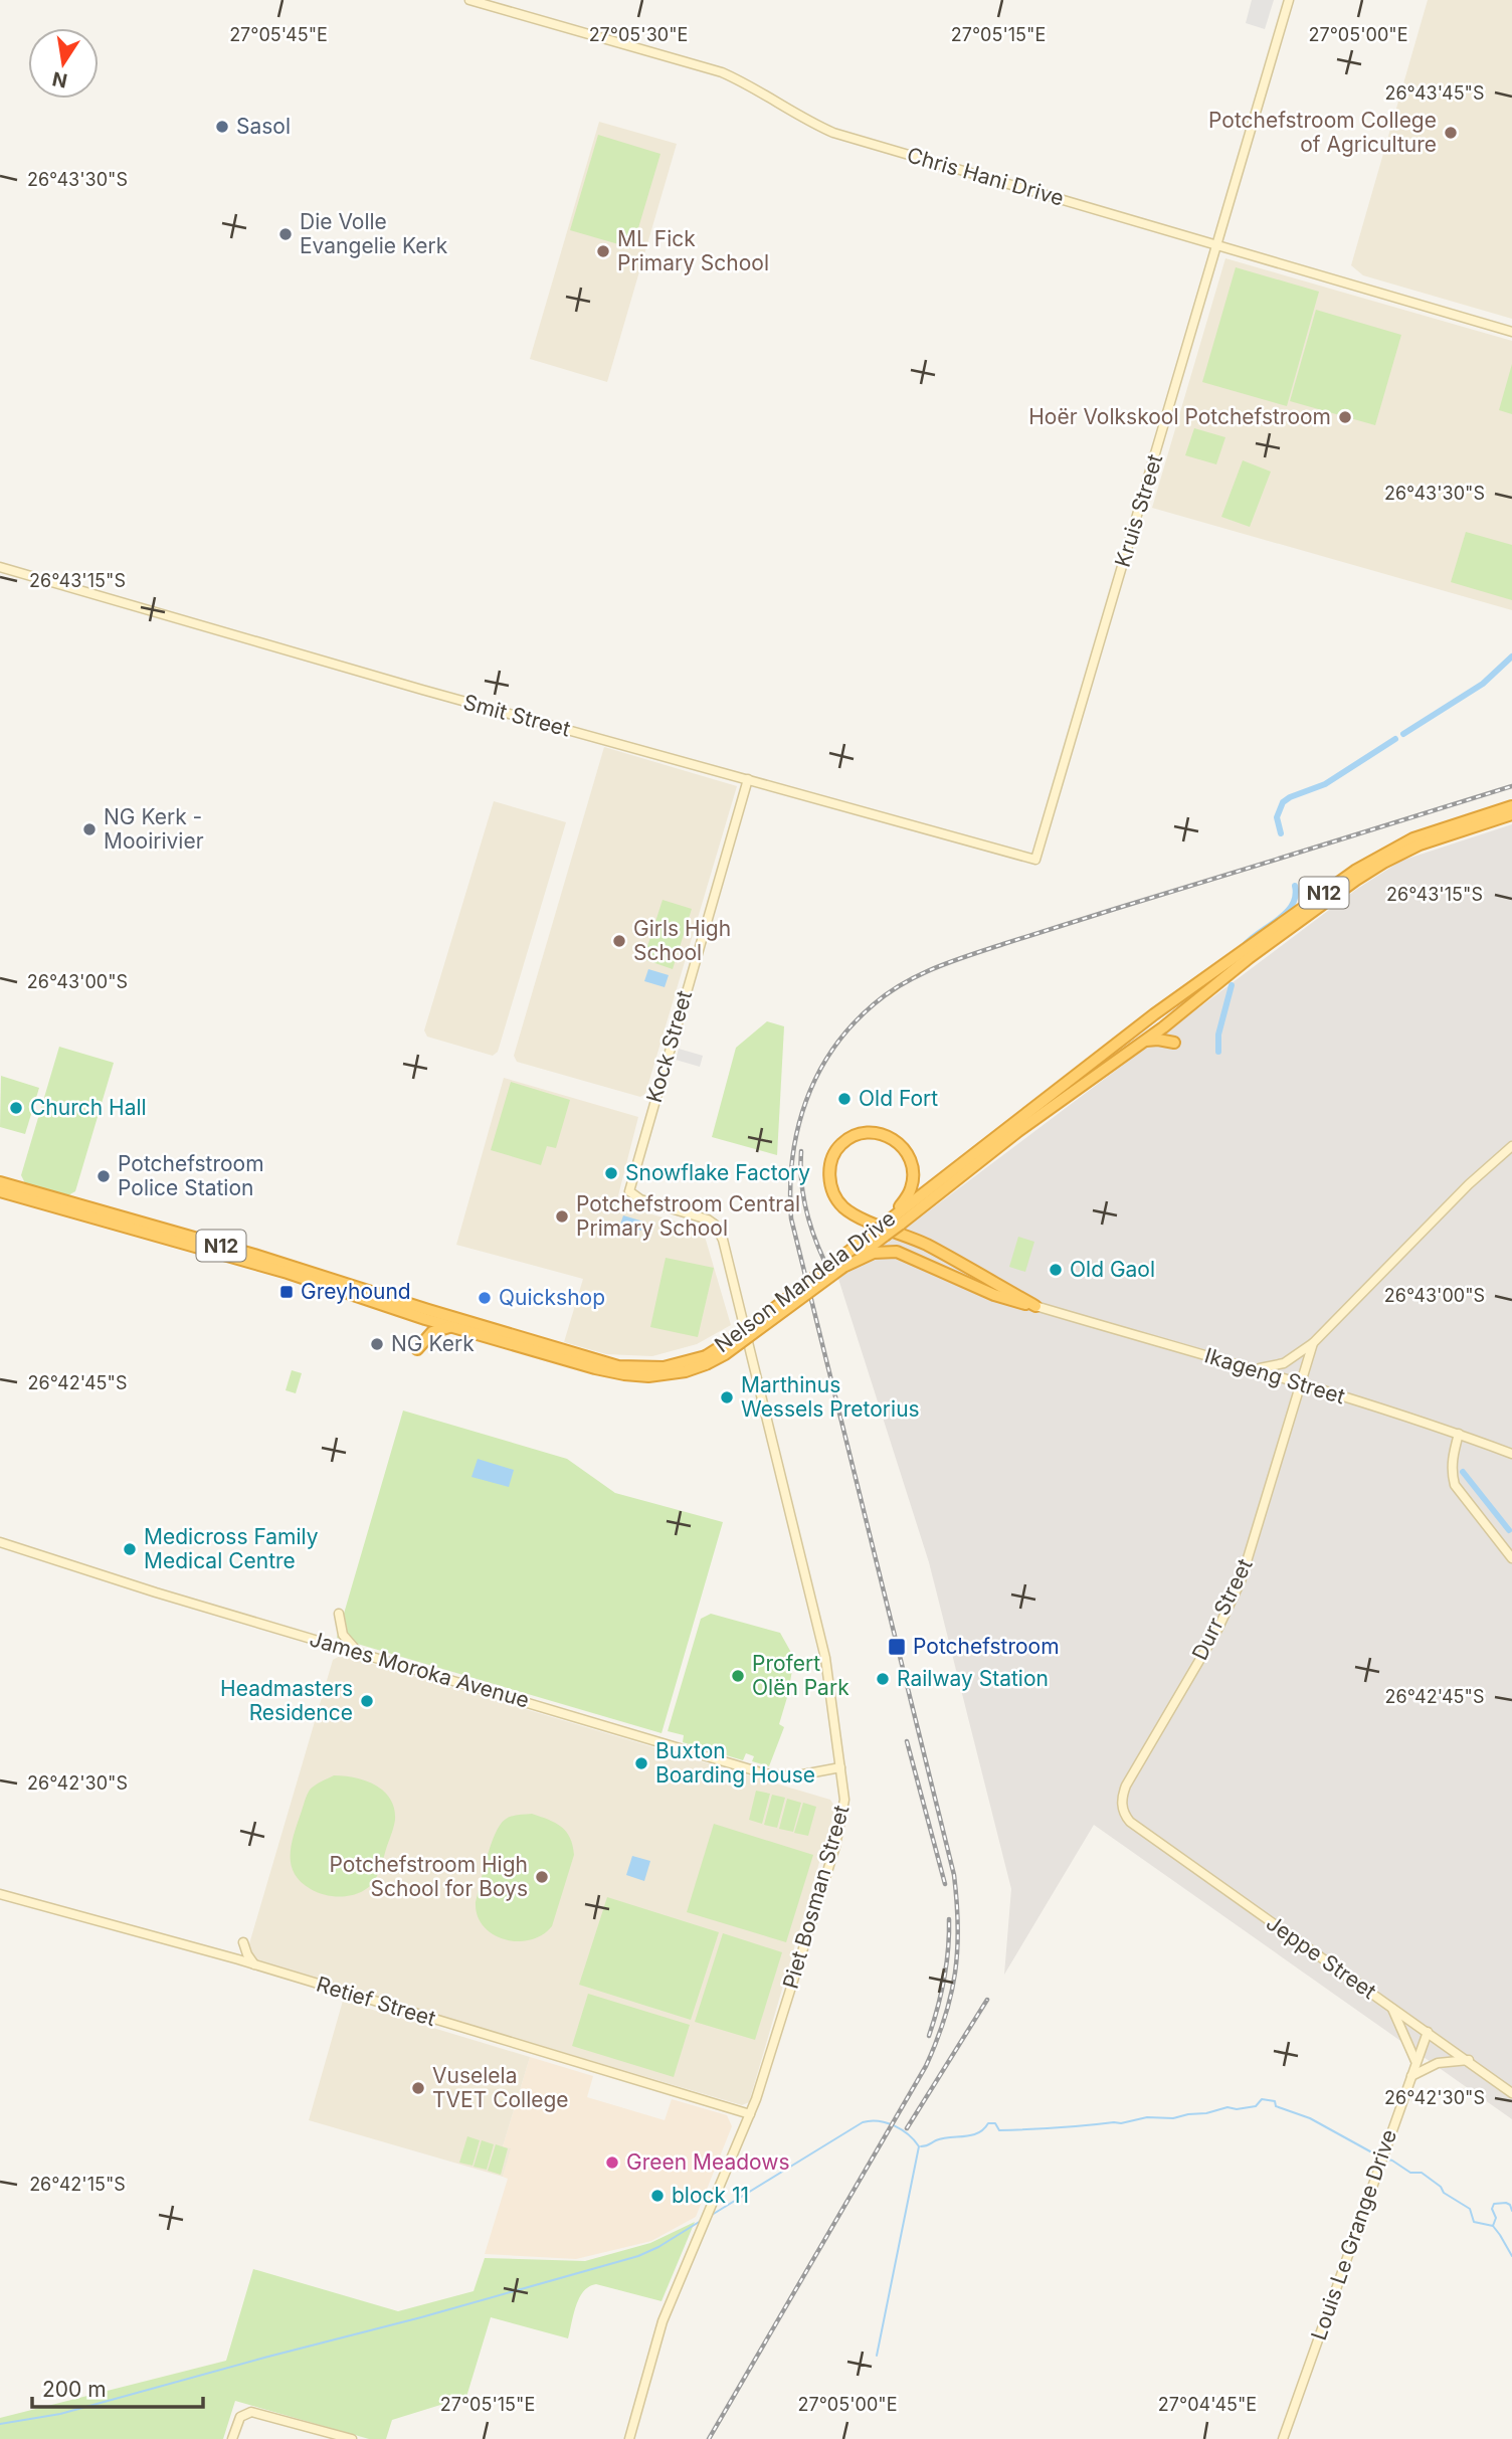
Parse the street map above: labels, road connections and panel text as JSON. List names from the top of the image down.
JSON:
{
  "streets": {
    "highway": ["N12", "Nelson Mandela Drive"],
    "street": [
      "Chris Hani Drive",
      "Kruis Street",
      "Smit Street",
      "Kock Street",
      "Ikageng Street",
      "Durr Street",
      "James Moroka Avenue",
      "Piet Bosman Street",
      "Jeppe Street",
      "Retief Street",
      "Louis Le Grange Drive"
    ]
  },
  "crossings": [
    ["Chris Hani Drive", "Kruis Street"],
    ["Kruis Street", "Smit Street"],
    ["Smit Street", "Kock Street"],
    ["Kock Street", "Piet Bosman Street"],
    ["Ikageng Street", "Durr Street"],
    ["Durr Street", "Jeppe Street"],
    ["James Moroka Avenue", "Piet Bosman Street"],
    ["Piet Bosman Street", "Retief Street"],
    ["Jeppe Street", "Louis Le Grange Drive"]
  ],
  "places": {
    "other": [
      "Sasol",
      "Potchefstroom College of Agriculture",
      "Die Volle Evangelie Kerk",
      "ML Fick Primary School",
      "Hoër Volkskool Potchefstroom",
      "NG Kerk - Mooirivier",
      "Girls High School",
      "Old Fort",
      "Church Hall",
      "Snowflake Factory",
      "Potchefstroom Police Station",
      "Potchefstroom Central Primary School",
      "Old Gaol",
      "Quickshop",
      "NG Kerk",
      "Marthinus Wessels Pretorius",
      "Medicross Family Medical Centre",
      "Profert Olën Park",
      "Railway Station",
      "Headmasters Residence",
      "Buxton Boarding House",
      "Potchefstroom High School for Boys",
      "Vuselela TVET College",
      "Green Meadows",
      "block 11"
    ],
    "transit": ["Greyhound", "Potchefstroom"]
  },
  "scale_bar": "200 m",
  "north": "bottom",
  "coordinates": [
    "27°05'45\"E",
    "27°05'30\"E",
    "27°05'15\"E",
    "27°05'00\"E",
    "26°43'45\"S",
    "26°43'30\"S",
    "26°43'15\"S",
    "26°43'00\"S",
    "26°42'45\"S",
    "26°42'30\"S",
    "26°42'15\"S",
    "27°04'45\"E"
  ]
}
